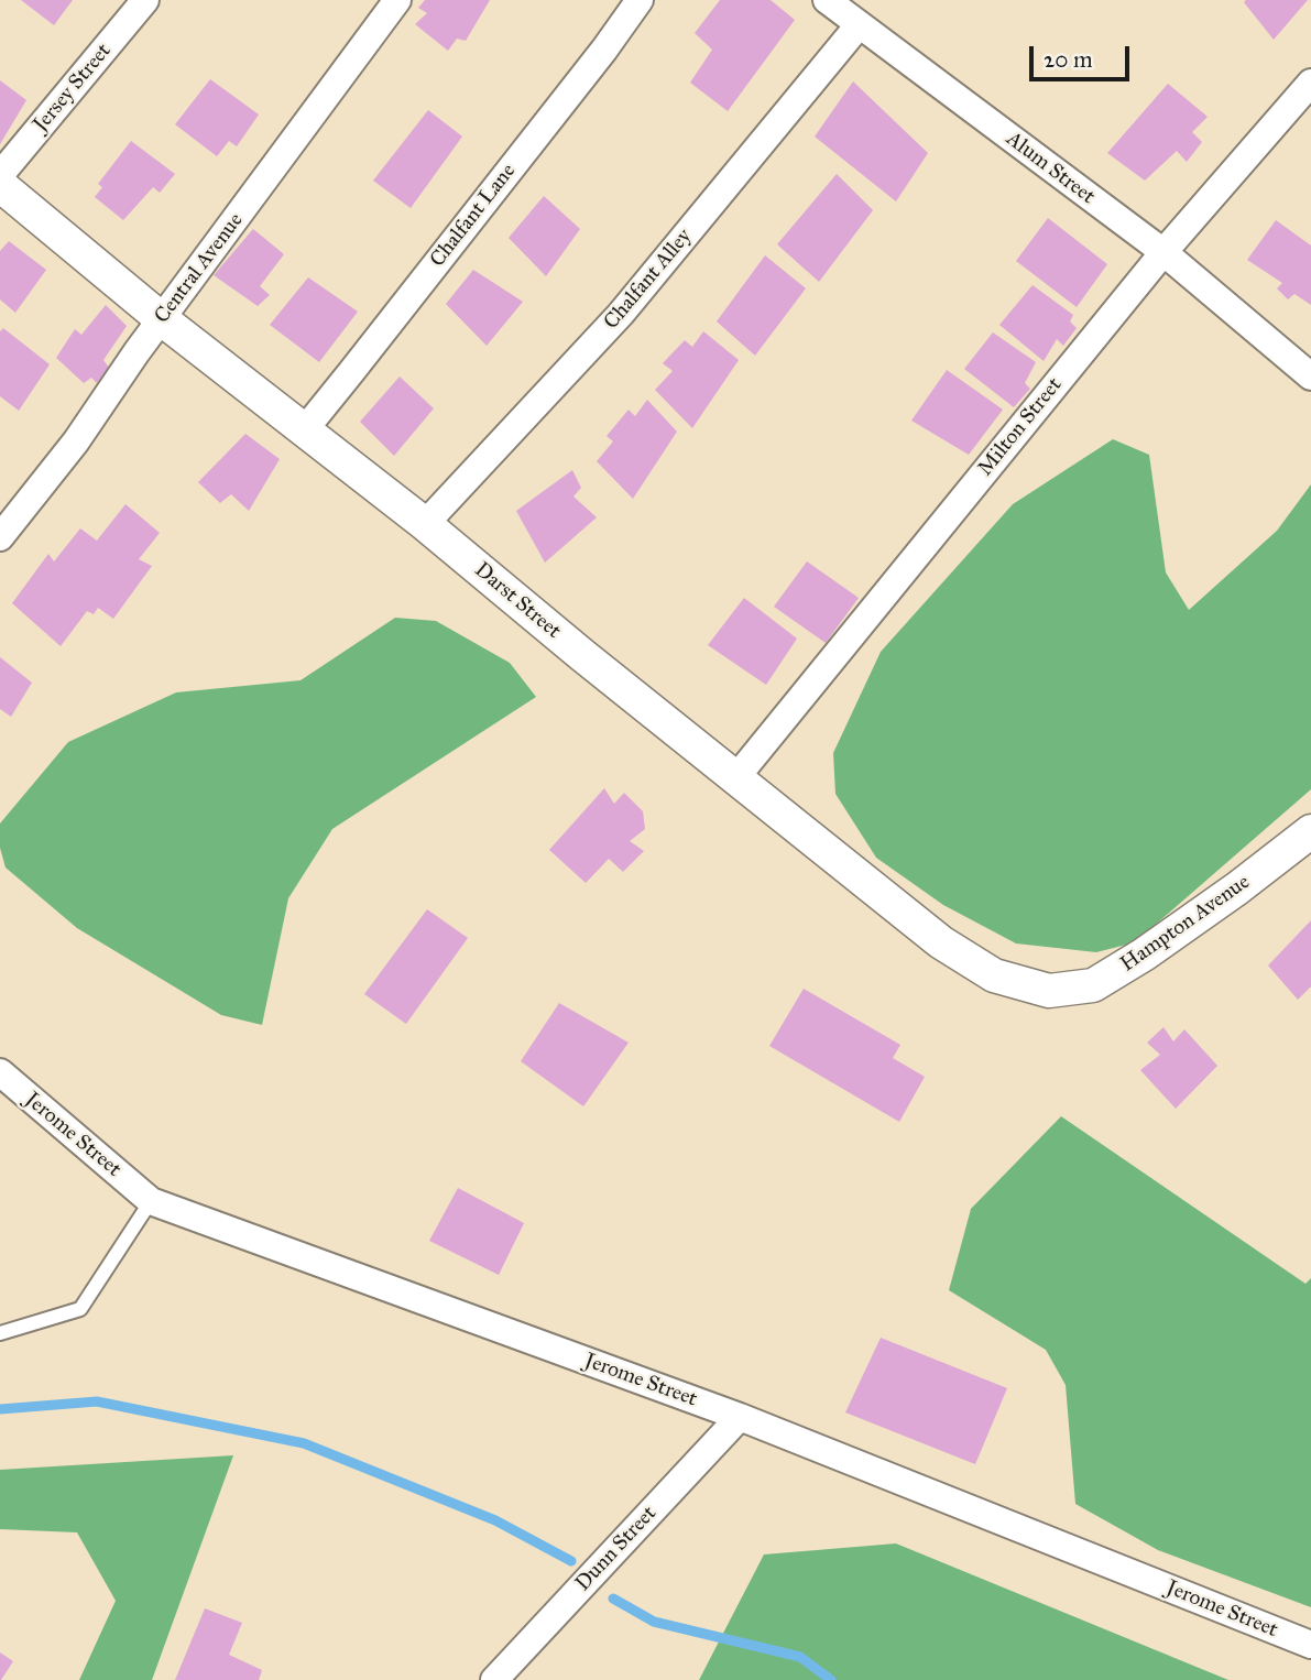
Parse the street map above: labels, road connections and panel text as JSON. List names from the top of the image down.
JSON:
{
  "streets": {
    "street": [
      "Jersey Street",
      "Alum Street",
      "Chalfant Lane",
      "Central Avenue",
      "Chalfant Alley",
      "Milton Street",
      "Darst Street",
      "Hampton Avenue",
      "Jerome Street",
      "Dunn Street"
    ]
  },
  "crossings": [
    ["Alum Street", "Chalfant Alley"],
    ["Alum Street", "Milton Street"],
    ["Chalfant Lane", "Darst Street"],
    ["Central Avenue", "Darst Street"],
    ["Chalfant Alley", "Darst Street"],
    ["Milton Street", "Darst Street"],
    ["Darst Street", "Hampton Avenue"],
    ["Jerome Street", "Dunn Street"]
  ],
  "scale_bar": "20 m"
}
